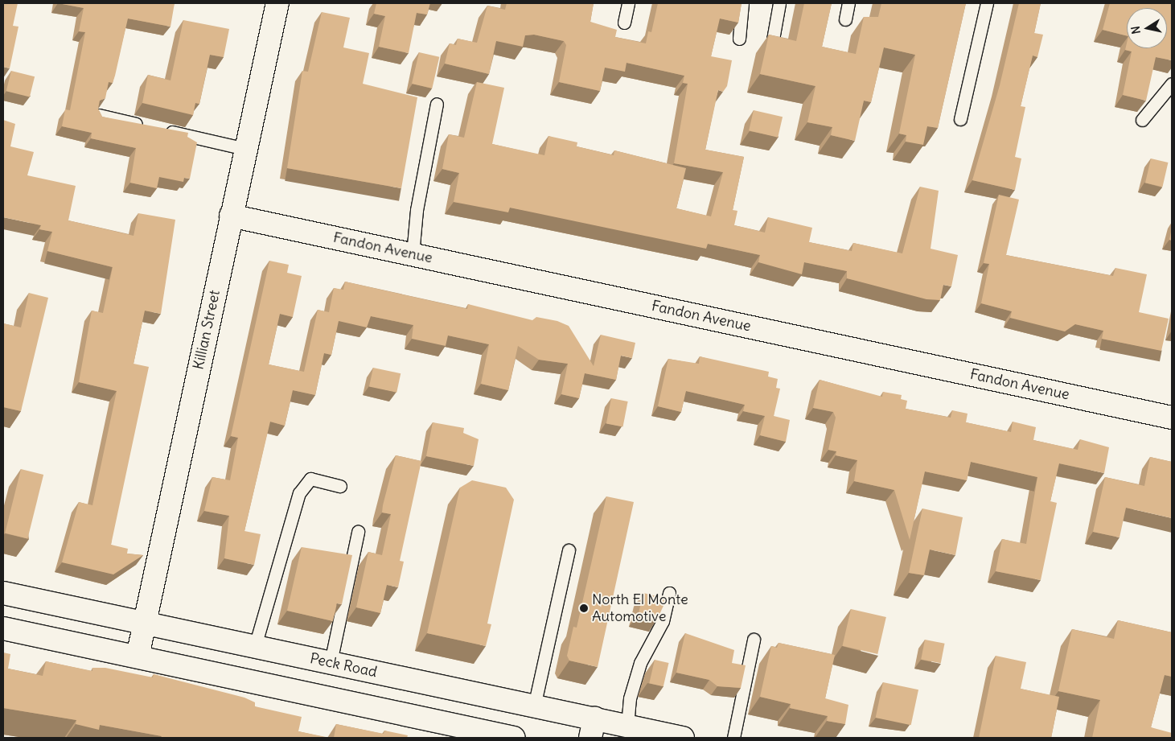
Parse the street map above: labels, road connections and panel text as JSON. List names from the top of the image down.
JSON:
{
  "streets": {
    "street": ["Fandon Avenue", "Killian Street", "Peck Road"]
  },
  "crossings": [
    ["Fandon Avenue", "Killian Street"],
    ["Killian Street", "Peck Road"]
  ],
  "places": ["North El Monte Automotive"],
  "north": "left"
}
